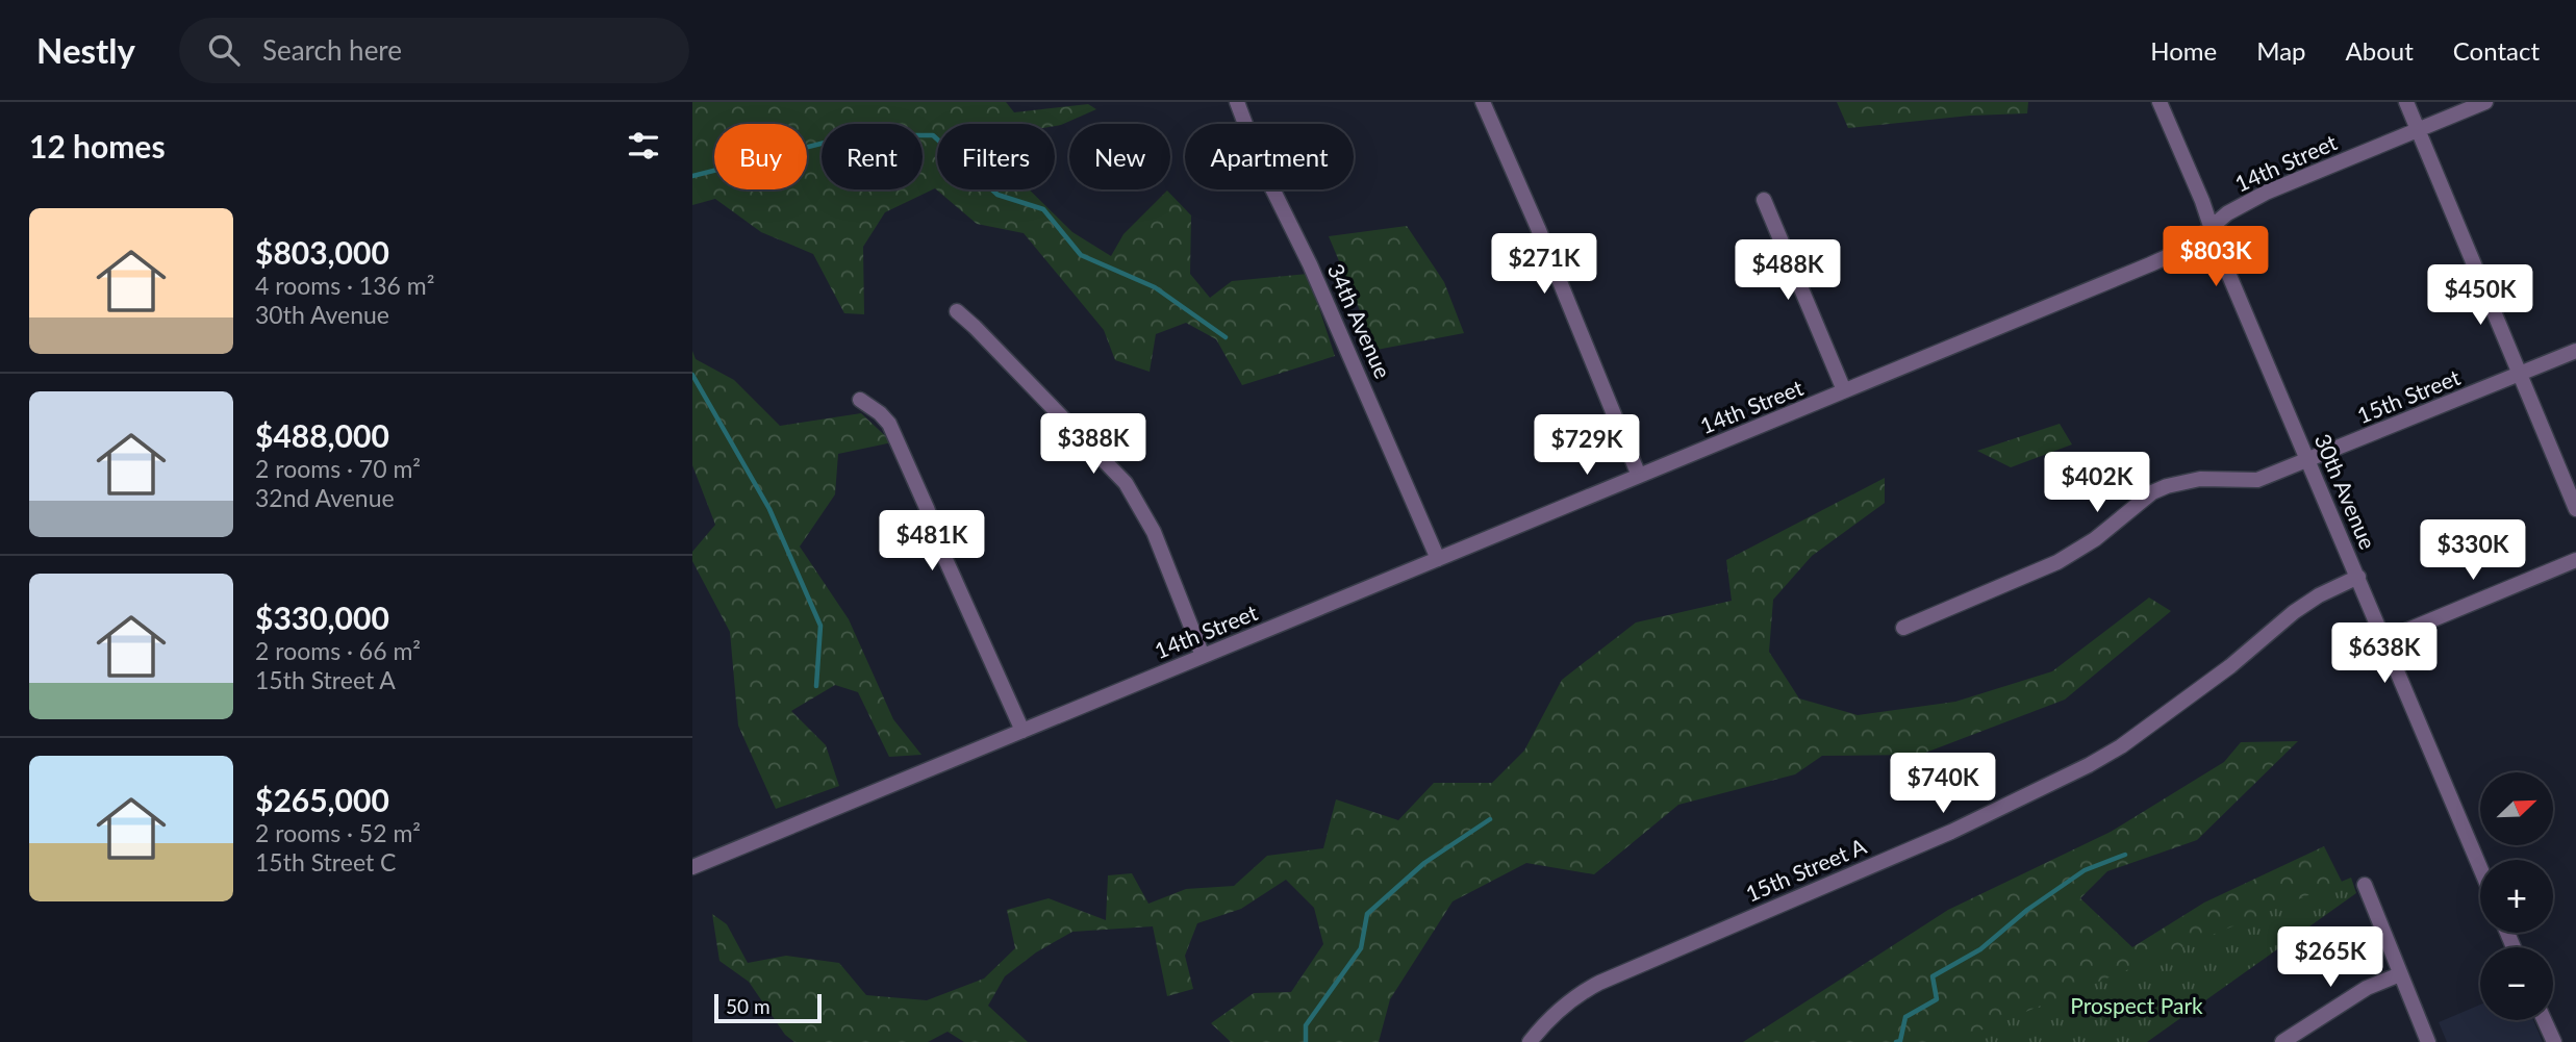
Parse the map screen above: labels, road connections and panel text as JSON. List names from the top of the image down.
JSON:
{
  "streets": {
    "street": [
      "14th Street",
      "34th Avenue",
      "15th Street",
      "30th Avenue",
      "15th Street A"
    ]
  },
  "crossings": [
    ["14th Street", "34th Avenue"],
    ["14th Street", "30th Avenue"],
    ["15th Street", "30th Avenue"],
    ["30th Avenue", "15th Street A"]
  ],
  "parks": ["Prospect Park"],
  "scale_bar": "50 m",
  "north": "top right",
  "page": {
    "header": "Nestly",
    "search": "Search here",
    "nav": [
      "Home",
      "Map",
      "About",
      "Contact"
    ],
    "heading": "12 homes",
    "chip": [
      "Buy",
      "Rent",
      "Filters",
      "New",
      "Apartment"
    ],
    "list": [
      {
        "name": "$803,000",
        "note": "4 rooms · 136 m² · 30th Avenue"
      },
      {
        "name": "$488,000",
        "note": "2 rooms · 70 m² · 32nd Avenue"
      },
      {
        "name": "$330,000",
        "note": "2 rooms · 66 m² · 15th Street A"
      },
      {
        "name": "$265,000",
        "note": "2 rooms · 52 m² · 15th Street C"
      }
    ],
    "price": [
      "$803K",
      "$271K",
      "$488K",
      "$450K",
      "$388K",
      "$729K",
      "$402K",
      "$481K",
      "$330K",
      "$638K",
      "$740K",
      "$265K"
    ],
    "map_buttons": ["+", "−"],
    "scale": "50 m"
  }
}
